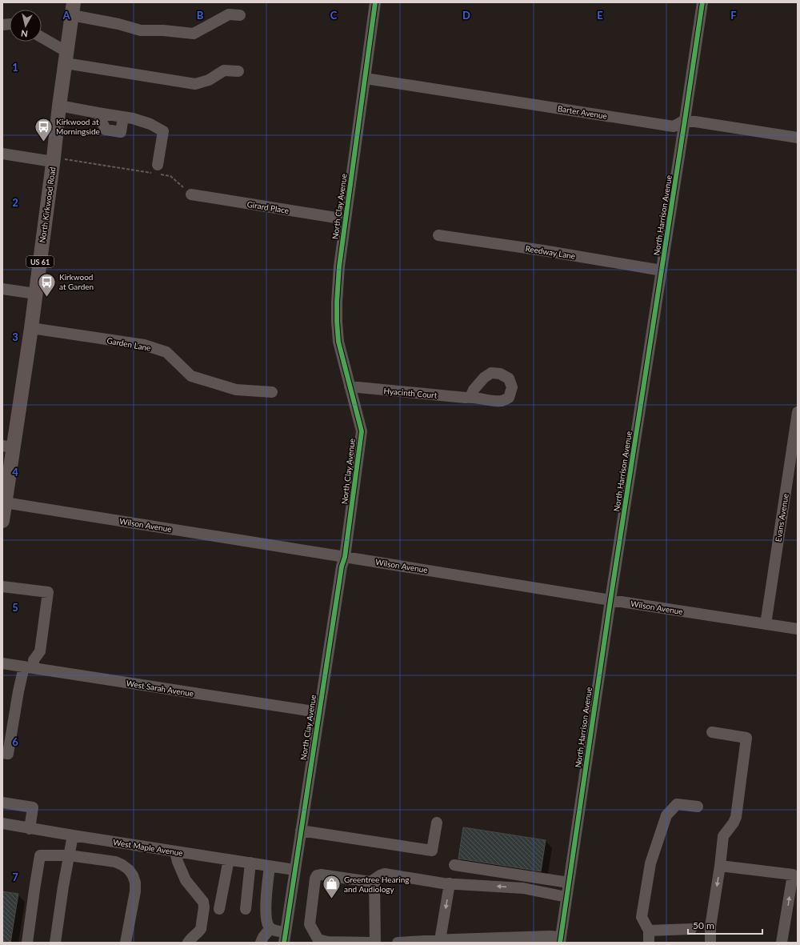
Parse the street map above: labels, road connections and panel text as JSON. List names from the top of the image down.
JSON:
{
  "streets": {
    "main road": ["North Kirkwood Road", "US 61"],
    "street": [
      "Barter Avenue",
      "North Clay Avenue",
      "Girard Place",
      "North Harrison Avenue",
      "Reedway Lane",
      "Garden Lane",
      "Hyacinth Court",
      "Evans Avenue",
      "Wilson Avenue",
      "West Sarah Avenue",
      "West Maple Avenue"
    ]
  },
  "crossings": [
    ["Barter Avenue", "North Clay Avenue"],
    ["Barter Avenue", "North Harrison Avenue"],
    ["North Kirkwood Road", "Garden Lane"],
    ["North Kirkwood Road", "Wilson Avenue"],
    ["North Clay Avenue", "Girard Place"],
    ["North Clay Avenue", "Hyacinth Court"],
    ["North Clay Avenue", "Wilson Avenue"],
    ["North Clay Avenue", "West Sarah Avenue"],
    ["North Clay Avenue", "West Maple Avenue"],
    ["North Harrison Avenue", "Reedway Lane"],
    ["North Harrison Avenue", "Wilson Avenue"],
    ["Evans Avenue", "Wilson Avenue"]
  ],
  "places": {
    "bus stop": ["Kirkwood at Morningside", "Kirkwood at Garden"],
    "shop": ["Greentree Hearing and Audiology"]
  },
  "scale_bar": "50 m",
  "north": "bottom",
  "grid": {
    "columns": [
      "A",
      "B",
      "C",
      "D",
      "E",
      "F"
    ],
    "rows": [
      "1",
      "2",
      "3",
      "4",
      "5",
      "6",
      "7"
    ]
  }
}
